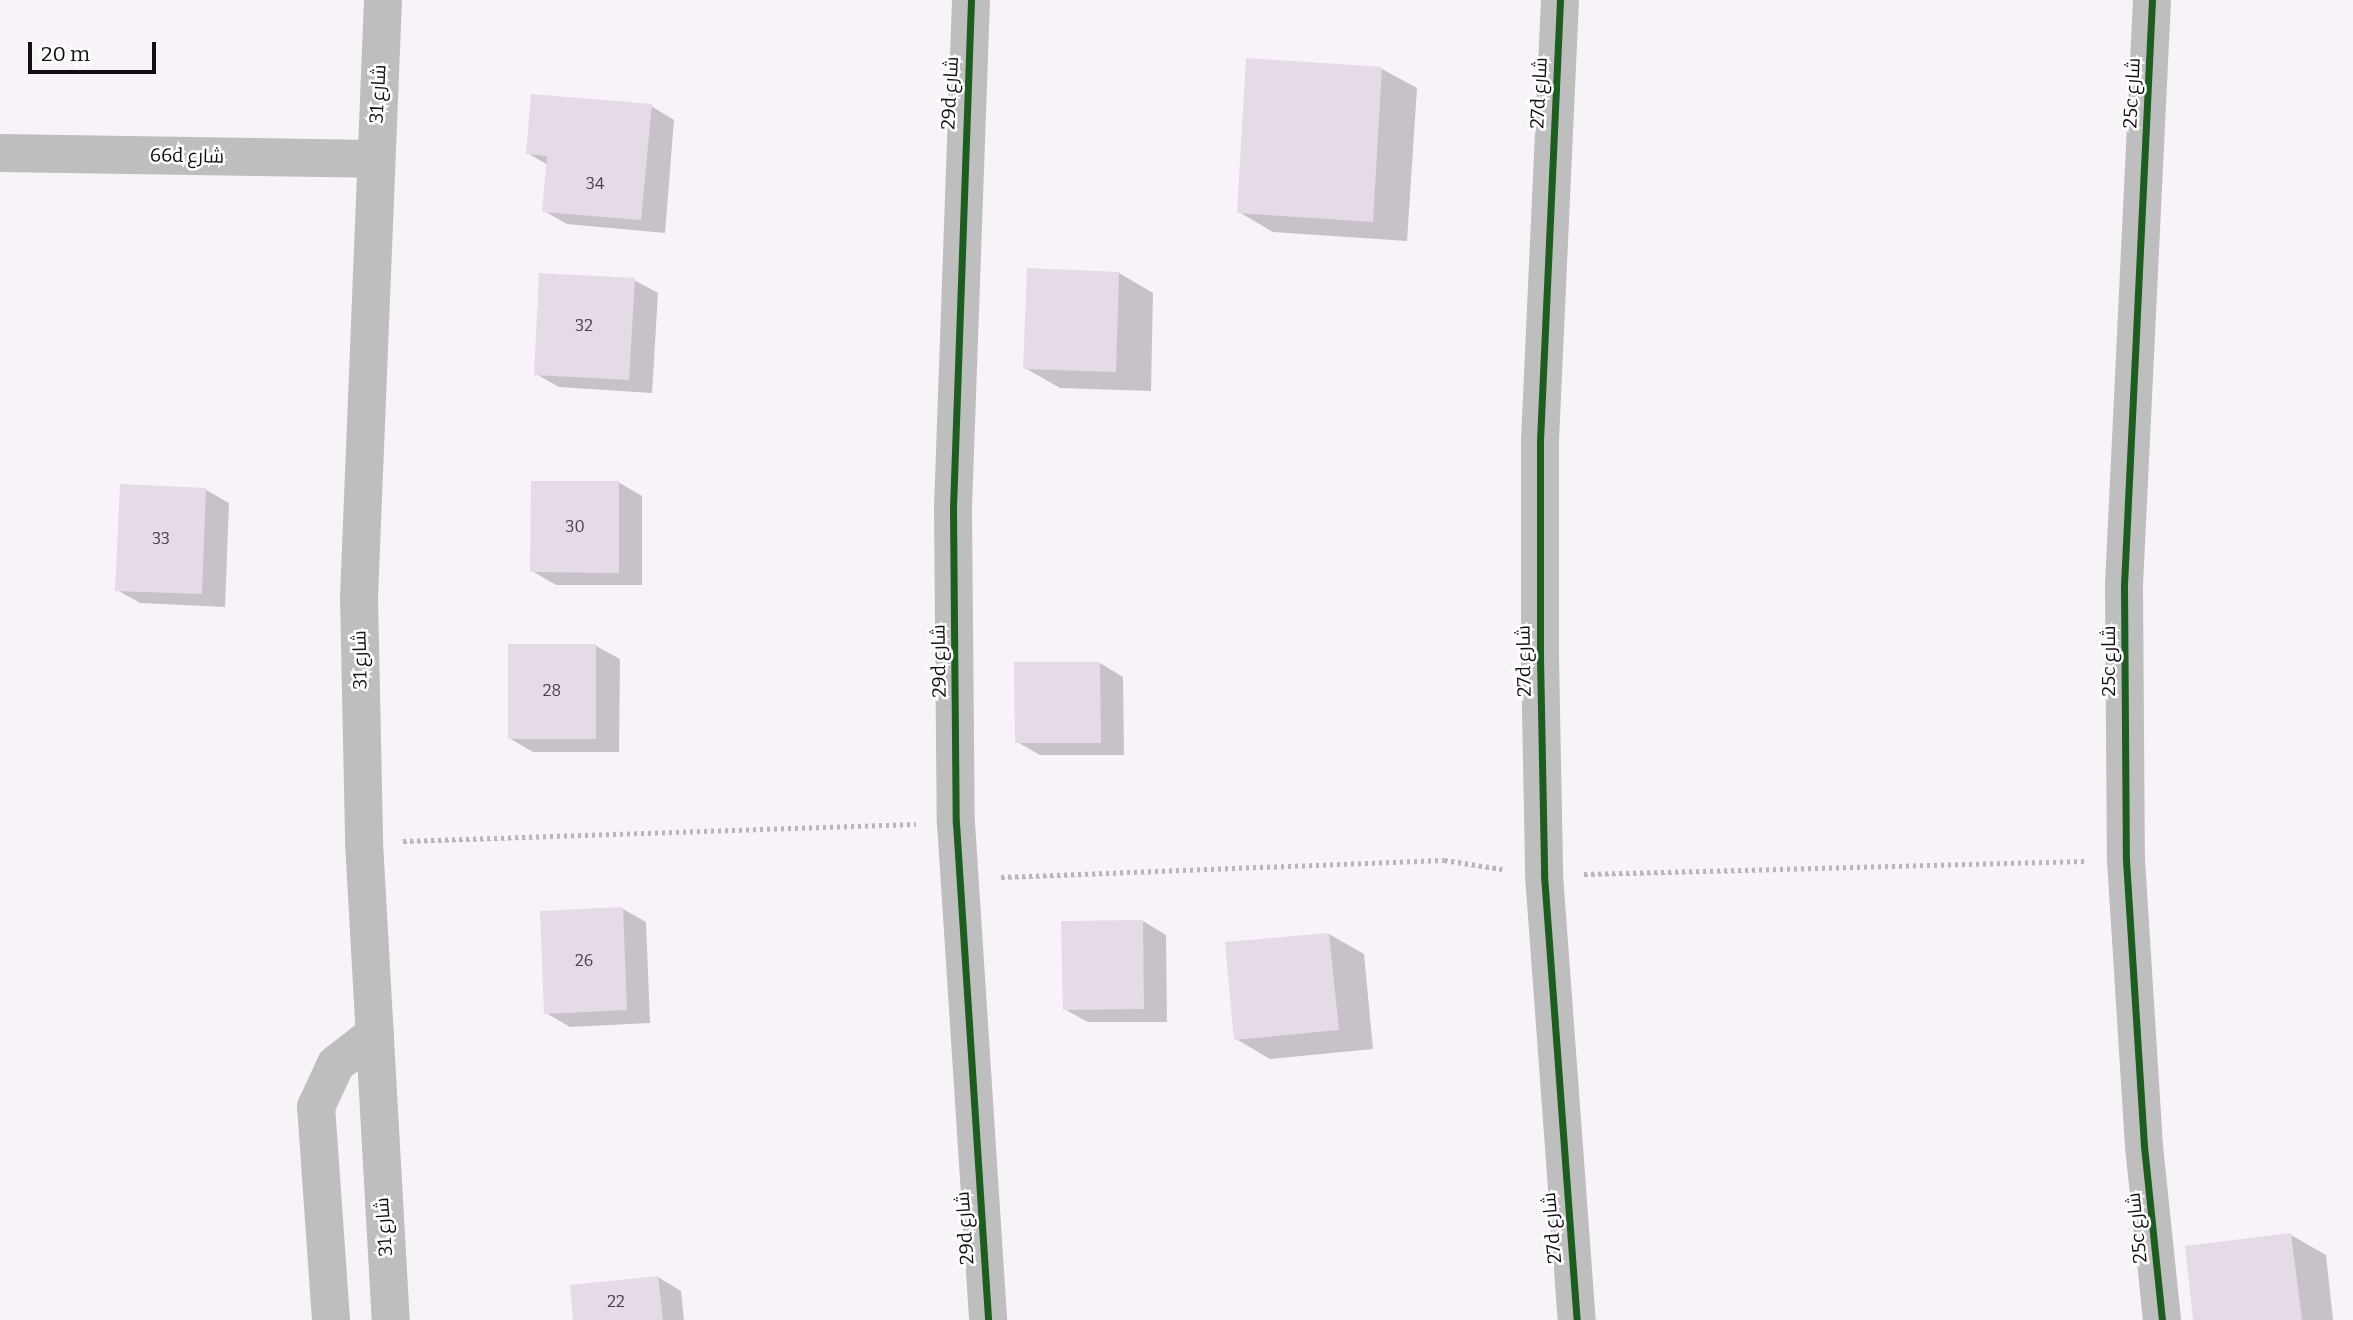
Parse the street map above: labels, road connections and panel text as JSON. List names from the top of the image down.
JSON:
{
  "streets": {
    "street": [
      "29d شارع",
      "27d شارع",
      "25c شارع",
      "شارع 31",
      "66d شارع"
    ]
  },
  "crossings": [
    ["شارع 31", "66d شارع"]
  ],
  "house_numbers": [
    "34",
    "32",
    "30",
    "33",
    "28",
    "26",
    "22"
  ],
  "scale_bar": "20 m"
}
